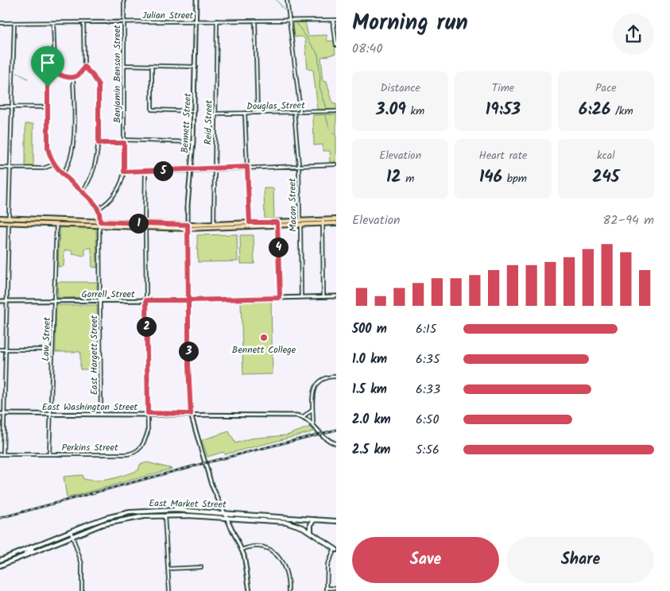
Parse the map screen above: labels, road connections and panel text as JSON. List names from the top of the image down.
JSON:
{
  "streets": {
    "main road": ["East Market Street"],
    "street": [
      "Julian Street",
      "Benjamin Benson Street",
      "Douglas Street",
      "Reid Street",
      "Bennett Street",
      "Macon Street",
      "Gorrell Street",
      "Law Street",
      "East Hargett Street",
      "East Washington Street",
      "Perkins Street"
    ]
  },
  "crossings": [
    ["Julian Street", "Benjamin Benson Street"],
    ["Julian Street", "Reid Street"],
    ["Julian Street", "Bennett Street"],
    ["Douglas Street", "Reid Street"],
    ["Douglas Street", "Macon Street"],
    ["Bennett Street", "Gorrell Street"],
    ["Bennett Street", "East Washington Street"],
    ["Bennett Street", "East Market Street"],
    ["Macon Street", "Gorrell Street"],
    ["Gorrell Street", "Law Street"],
    ["Gorrell Street", "East Hargett Street"],
    ["Gorrell Street", "Perkins Street"],
    ["Law Street", "East Washington Street"],
    ["Law Street", "Perkins Street"],
    ["East Hargett Street", "East Washington Street"],
    ["East Washington Street", "Perkins Street"]
  ],
  "places": ["Bennett College"],
  "page": {
    "heading": ["Morning run", "08:40"],
    "stats": [
      ["Distance", "3.09 km"],
      ["Time", "19:53"],
      ["Pace", "6:26 /km"],
      ["Elevation", "12 m"],
      ["Heart rate", "146 bpm"],
      ["kcal", "245"]
    ],
    "pins": [
      "5",
      "1",
      "4",
      "2",
      "3"
    ],
    "chart": ["Elevation", "82–94 m"],
    "list": [
      {
        "name": "500 m",
        "note": "6:15"
      },
      {
        "name": "1.0 km",
        "note": "6:35"
      },
      {
        "name": "1.5 km",
        "note": "6:33"
      },
      {
        "name": "2.0 km",
        "note": "6:50"
      },
      {
        "name": "2.5 km",
        "note": "5:56"
      }
    ],
    "buttons": ["Save", "Share"]
  }
}
